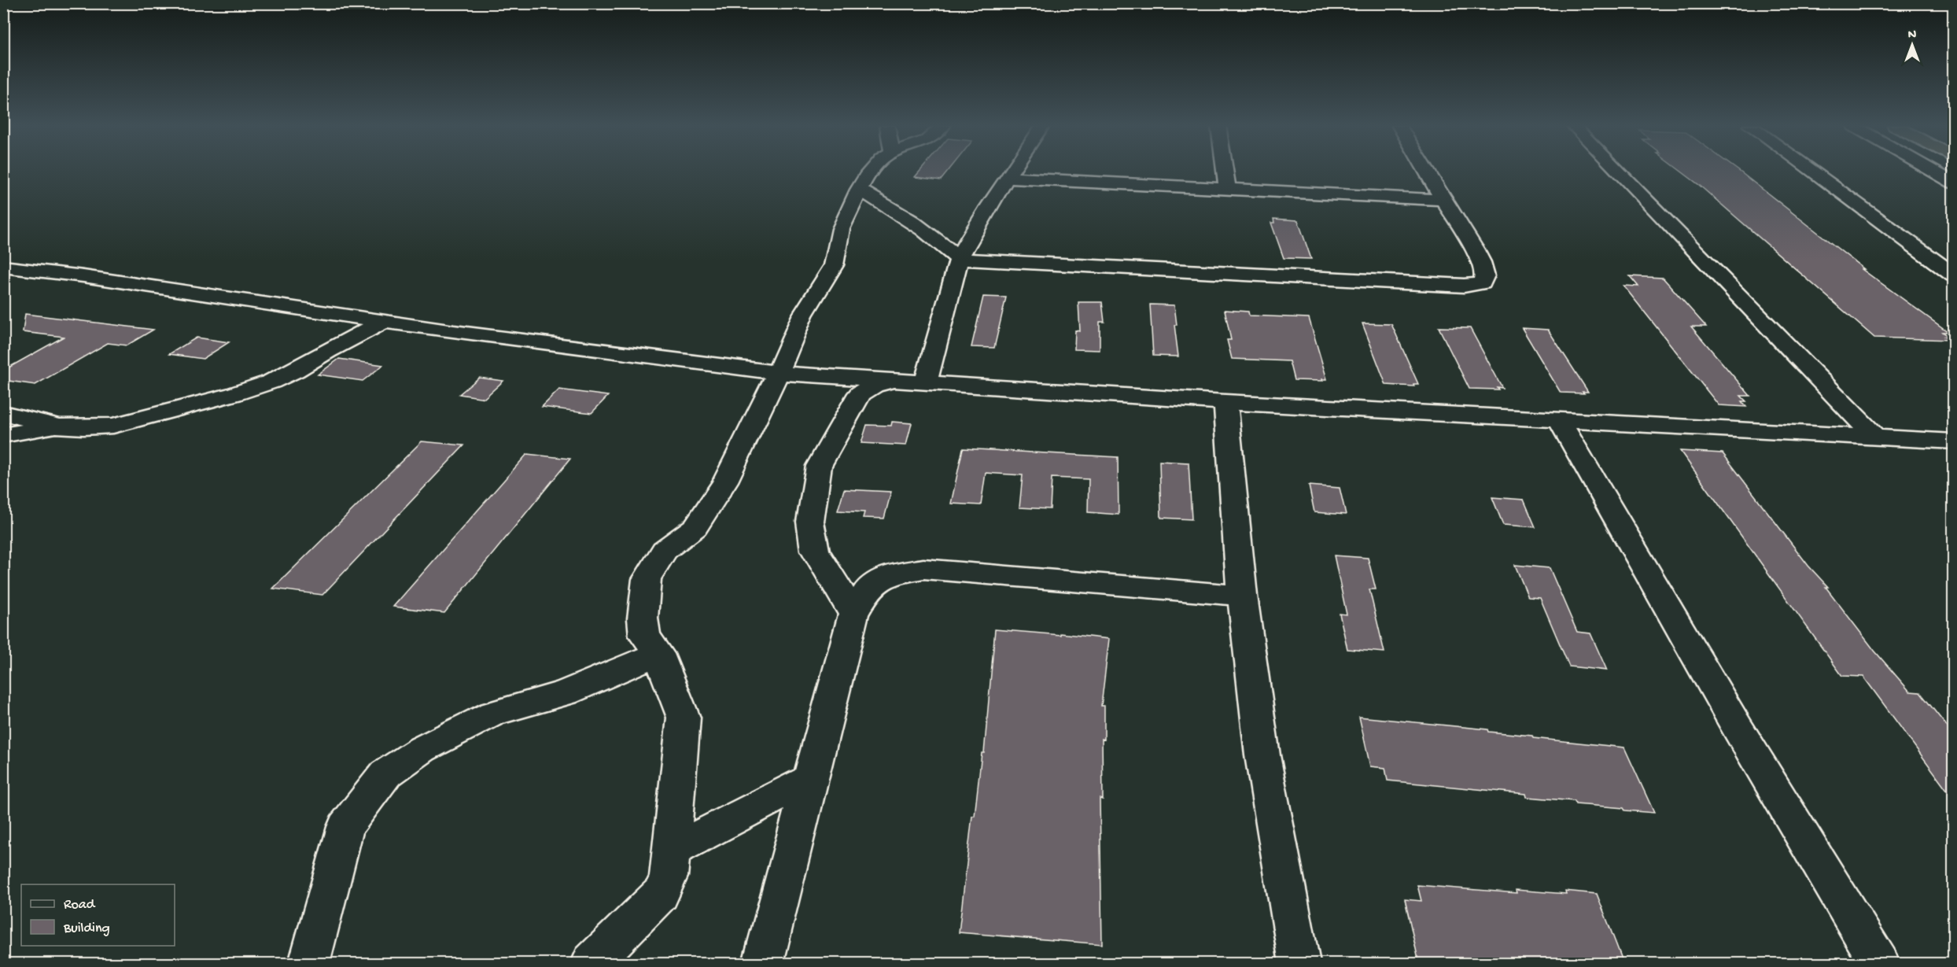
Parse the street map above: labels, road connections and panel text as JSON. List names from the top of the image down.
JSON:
{
  "legend": ["Road", "Building"],
  "north": "top"
}
